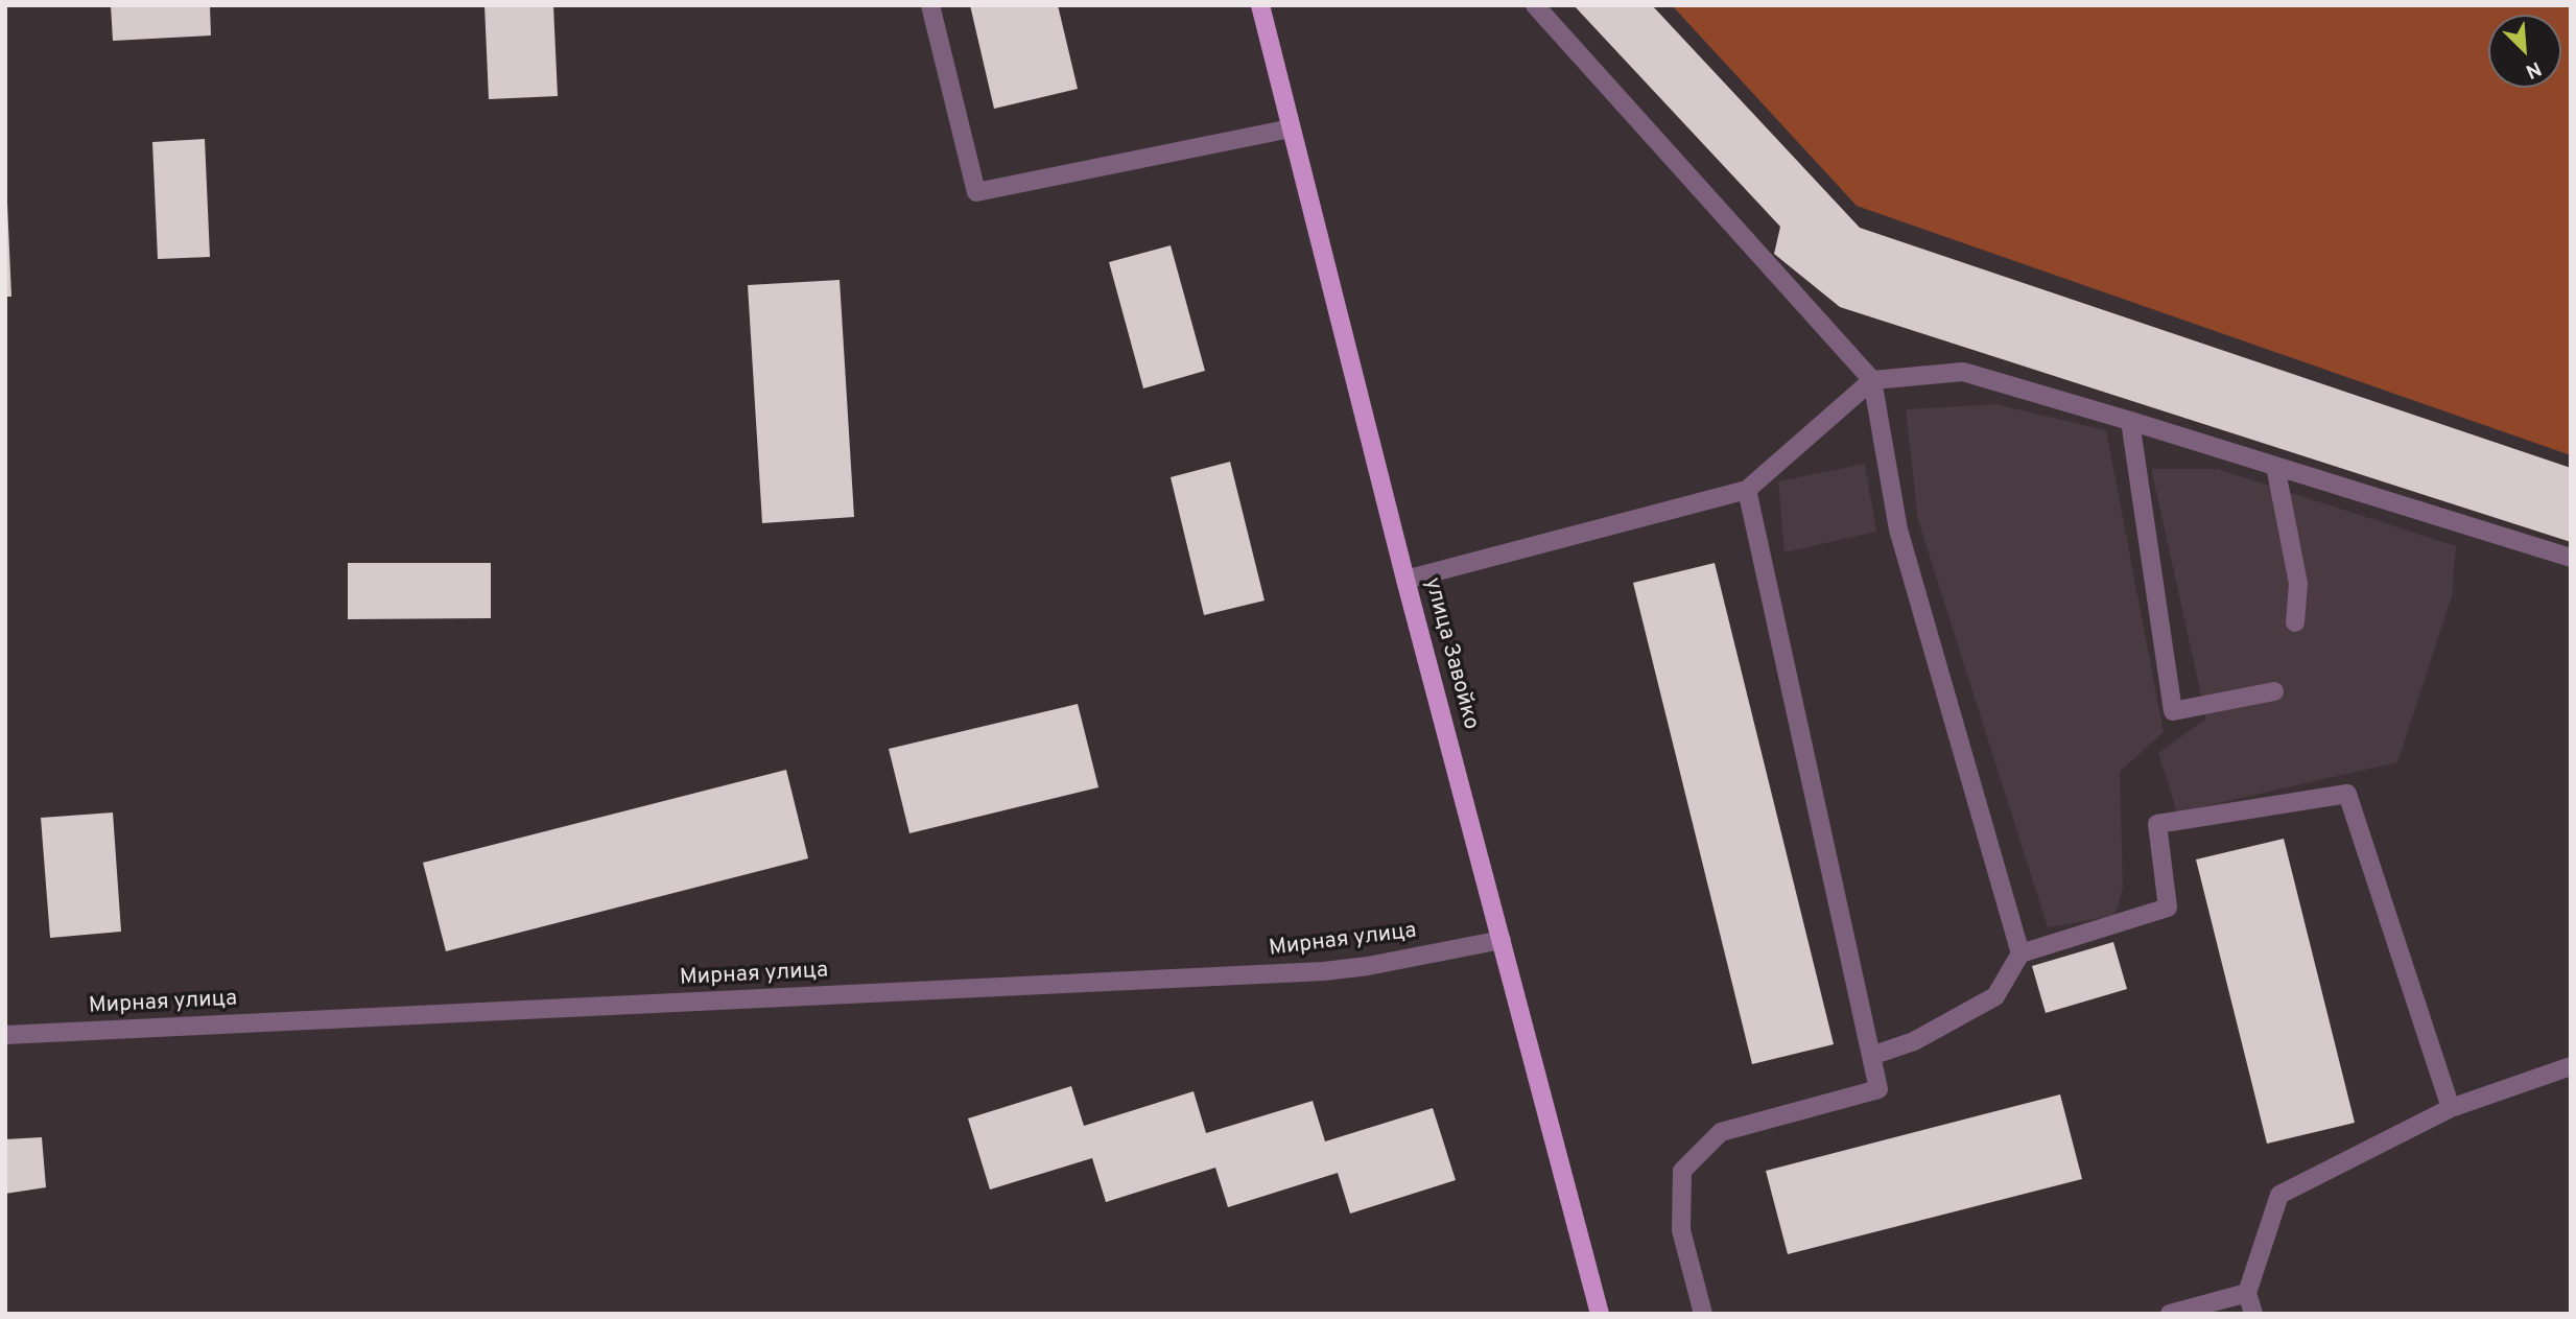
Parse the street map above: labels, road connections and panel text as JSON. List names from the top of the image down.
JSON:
{
  "streets": {
    "main road": ["улица Завойко"],
    "street": ["Мирная улица"]
  },
  "crossings": [
    ["улица Завойко", "Мирная улица"]
  ],
  "north": "bottom right"
}
